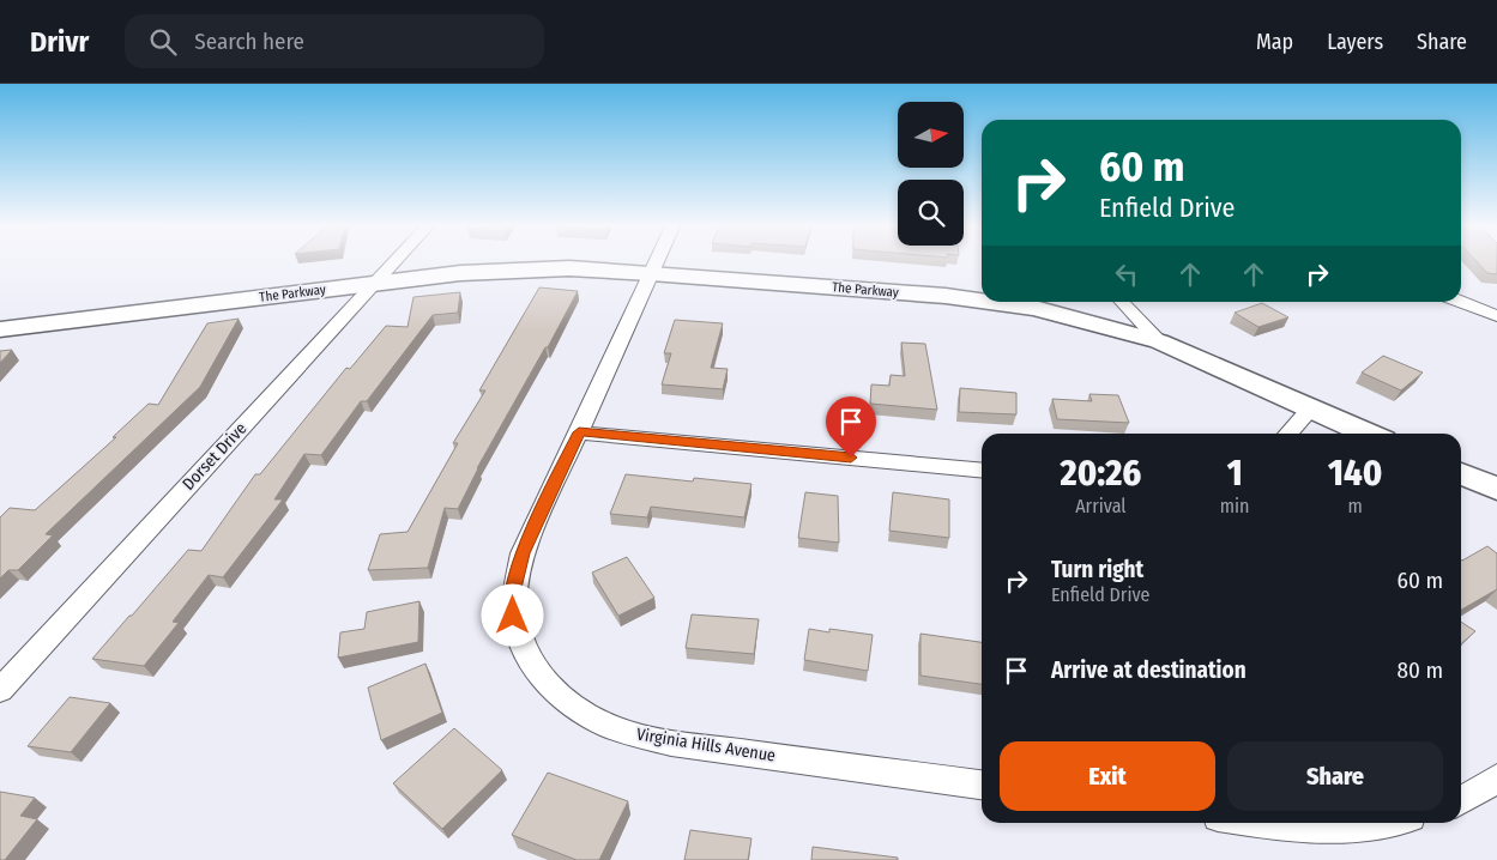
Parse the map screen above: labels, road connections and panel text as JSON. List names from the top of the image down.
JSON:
{
  "streets": {
    "street": ["The Parkway", "Dorset Drive", "Virginia Hills Avenue"]
  },
  "crossings": [
    ["The Parkway", "Dorset Drive"],
    ["The Parkway", "Virginia Hills Avenue"]
  ],
  "north": "right",
  "page": {
    "header": "Drivr",
    "search": "Search here",
    "nav": ["Map", "Layers", "Share"],
    "turn": ["60 m", "Enfield Drive"],
    "eta": [
      "20:26",
      "Arrival",
      "1",
      "min",
      "140",
      "m"
    ],
    "list": [
      {
        "name": "Turn right",
        "note": "Enfield Drive",
        "value": "60 m"
      },
      {
        "name": "Arrive at destination",
        "value": "80 m"
      }
    ],
    "buttons": ["Exit", "Share"]
  }
}
